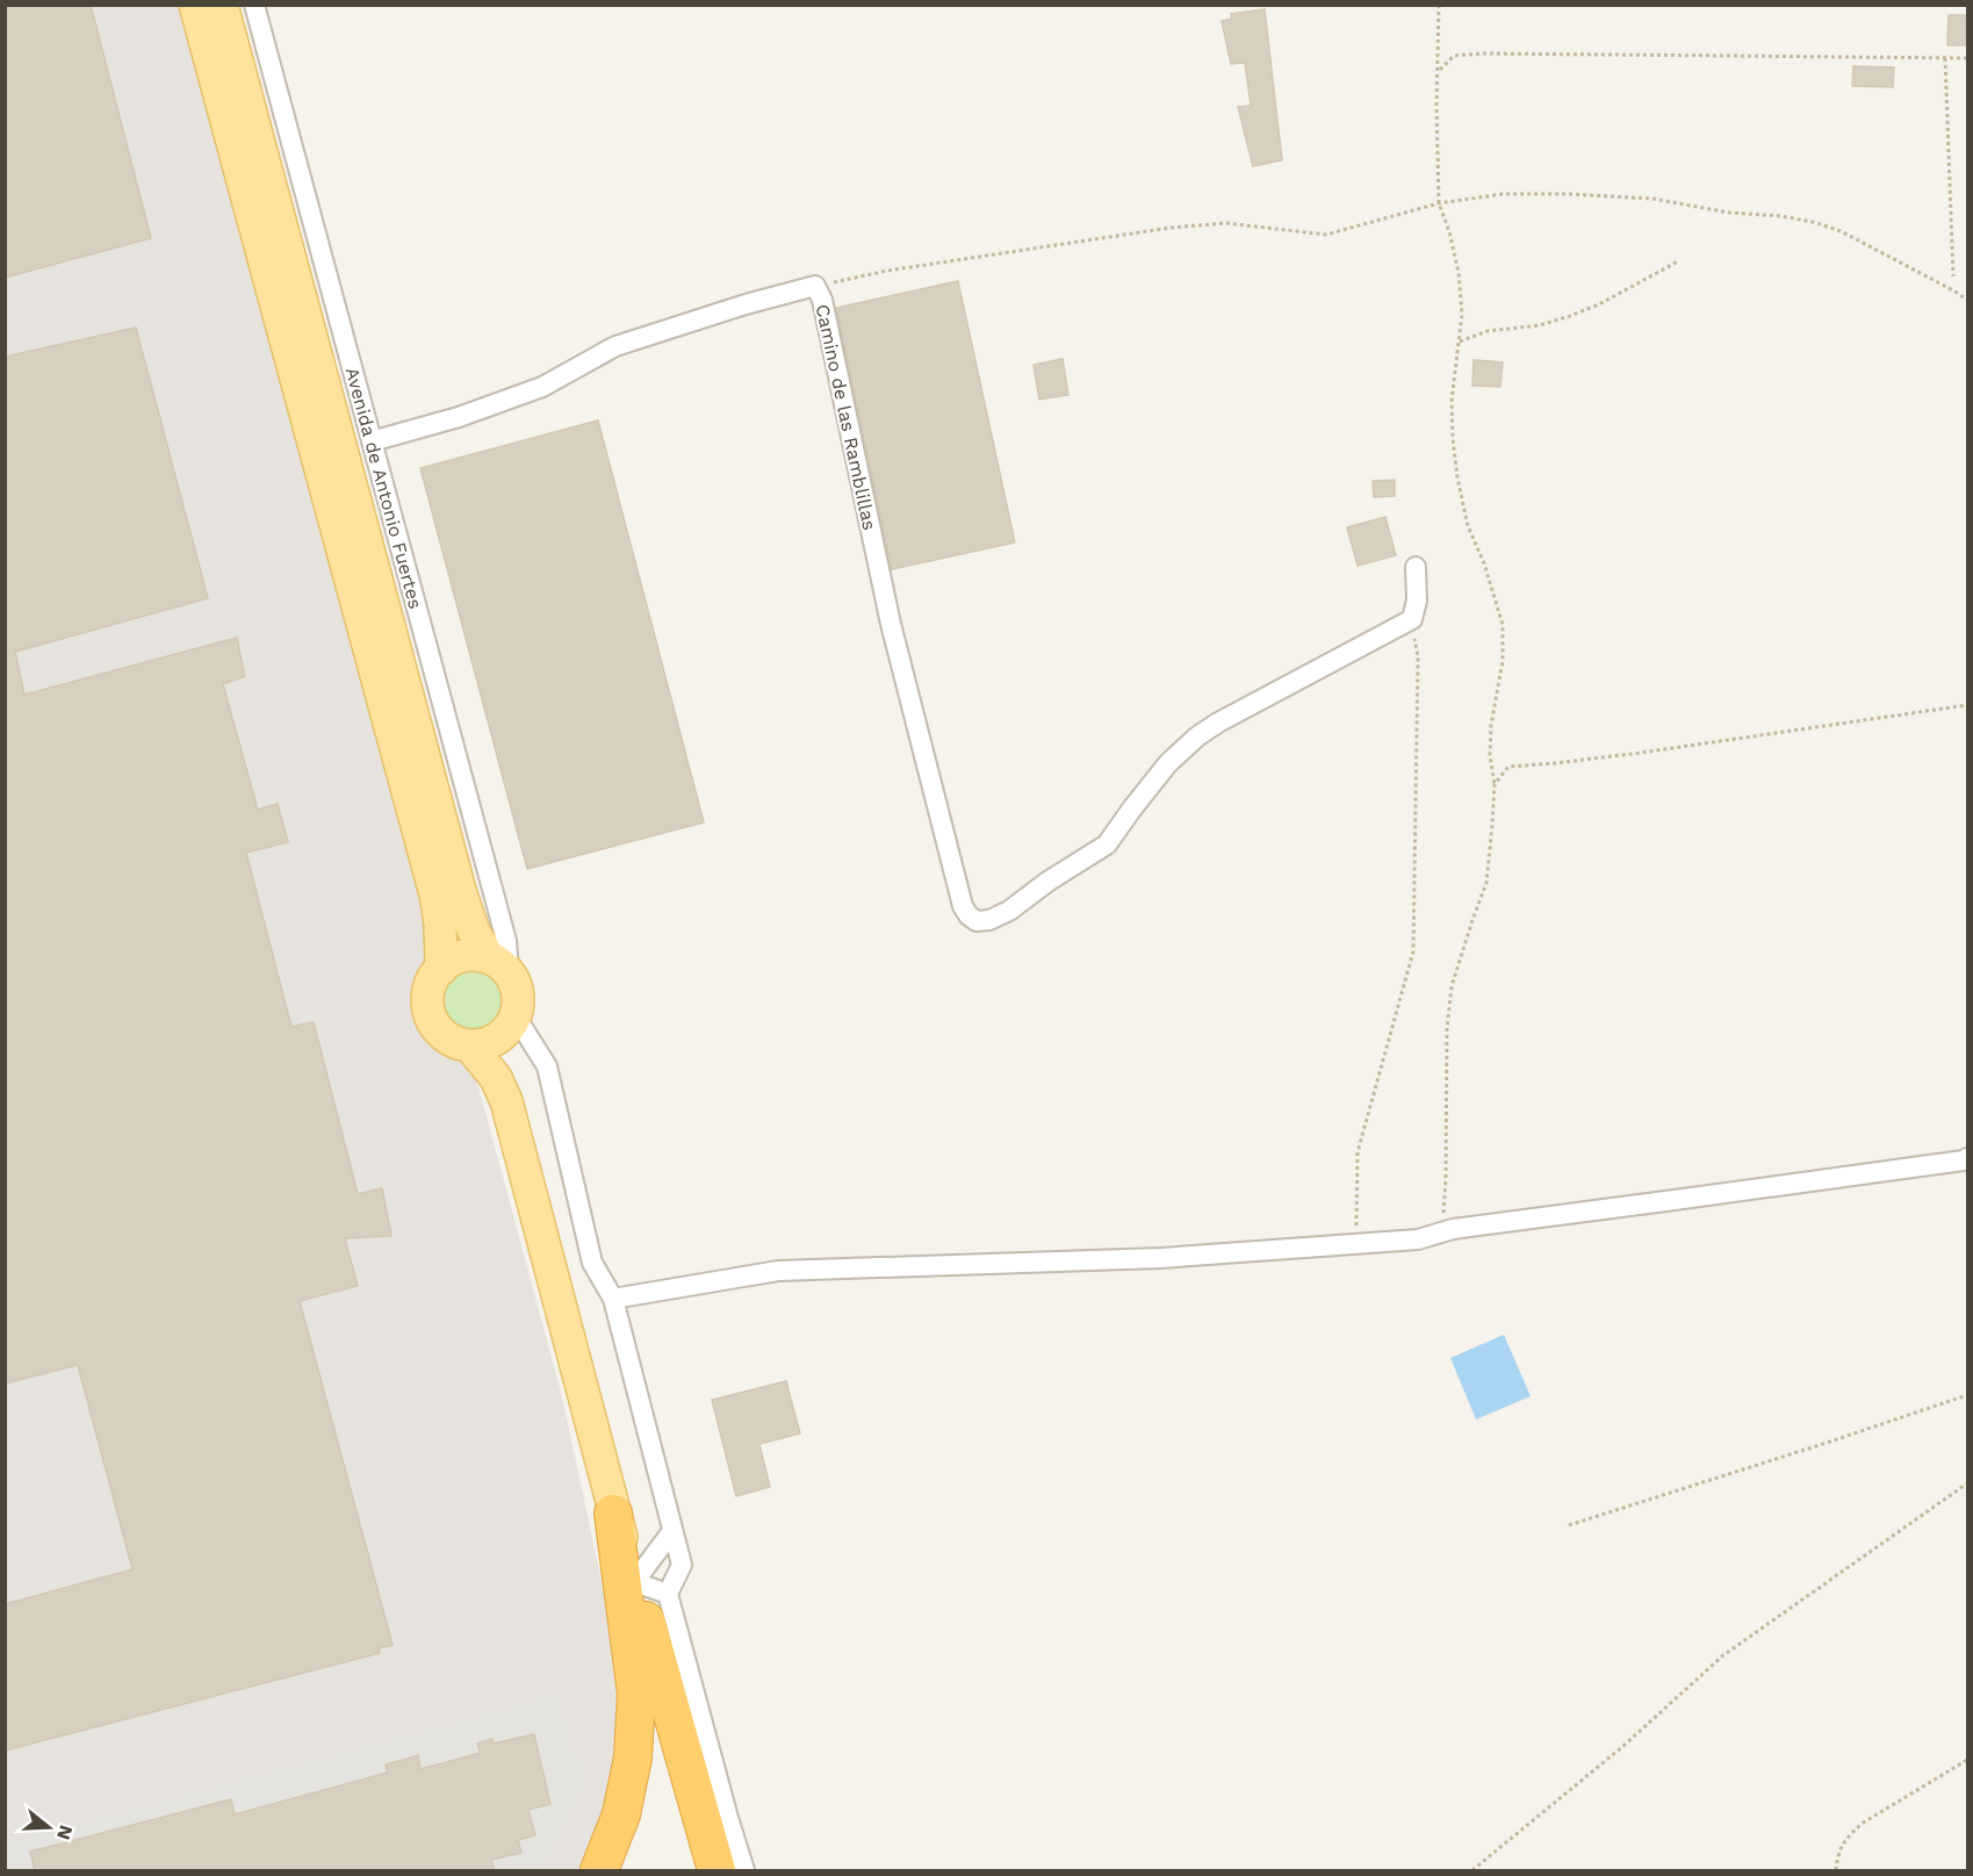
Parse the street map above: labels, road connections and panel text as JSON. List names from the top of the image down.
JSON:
{
  "streets": {
    "main road": ["Avenida de Antonio Fuertes"],
    "street": ["Camino de las Ramblillas"]
  },
  "crossings": [
    ["Camino de las Ramblillas", "Avenida de Antonio Fuertes"]
  ],
  "north": "right"
}
